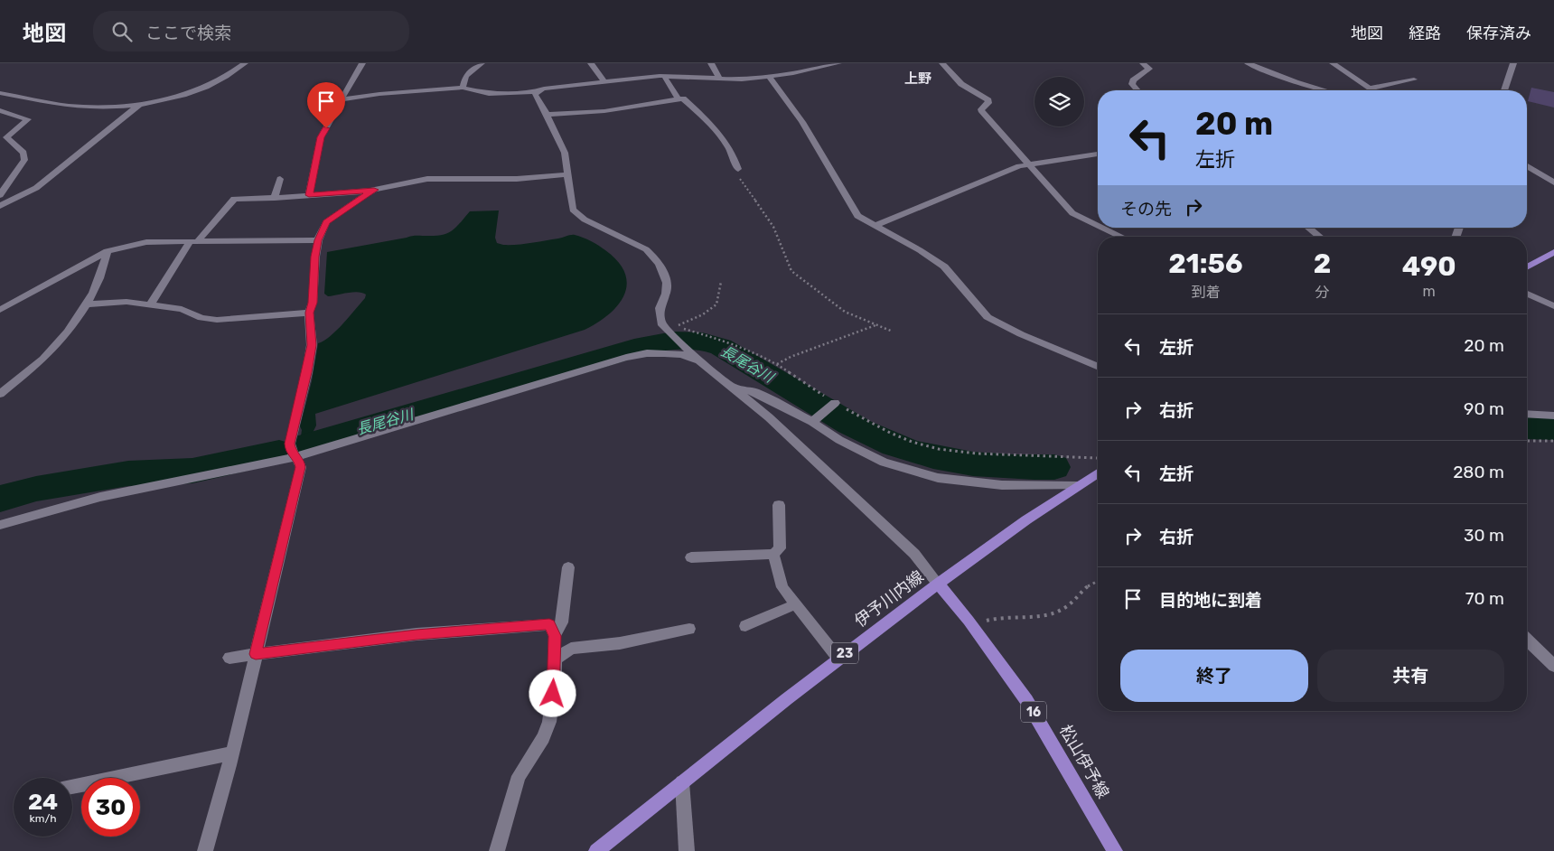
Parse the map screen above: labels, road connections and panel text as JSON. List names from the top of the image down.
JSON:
{
  "streets": {
    "main road": [
      "伊予川内線",
      "23",
      "16",
      "松山伊予線"
    ]
  },
  "crossings": [
    ["伊予川内線", "松山伊予線"]
  ],
  "districts": ["上野"],
  "water": ["長尾谷川"],
  "page": {
    "header": "地図",
    "search": "ここで検索",
    "nav": ["地図", "経路", "保存済み"],
    "turn": ["20 m", "左折"],
    "then": "その先",
    "eta": [
      "21:56",
      "到着",
      "2",
      "分",
      "490",
      "m"
    ],
    "list": [
      {
        "name": "左折",
        "value": "20 m"
      },
      {
        "name": "右折",
        "value": "90 m"
      },
      {
        "name": "左折",
        "value": "280 m"
      },
      {
        "name": "右折",
        "value": "30 m"
      },
      {
        "name": "目的地に到着",
        "value": "70 m"
      }
    ],
    "buttons": ["終了", "共有"],
    "speed": "24 km/h",
    "limit": "30"
  }
}
